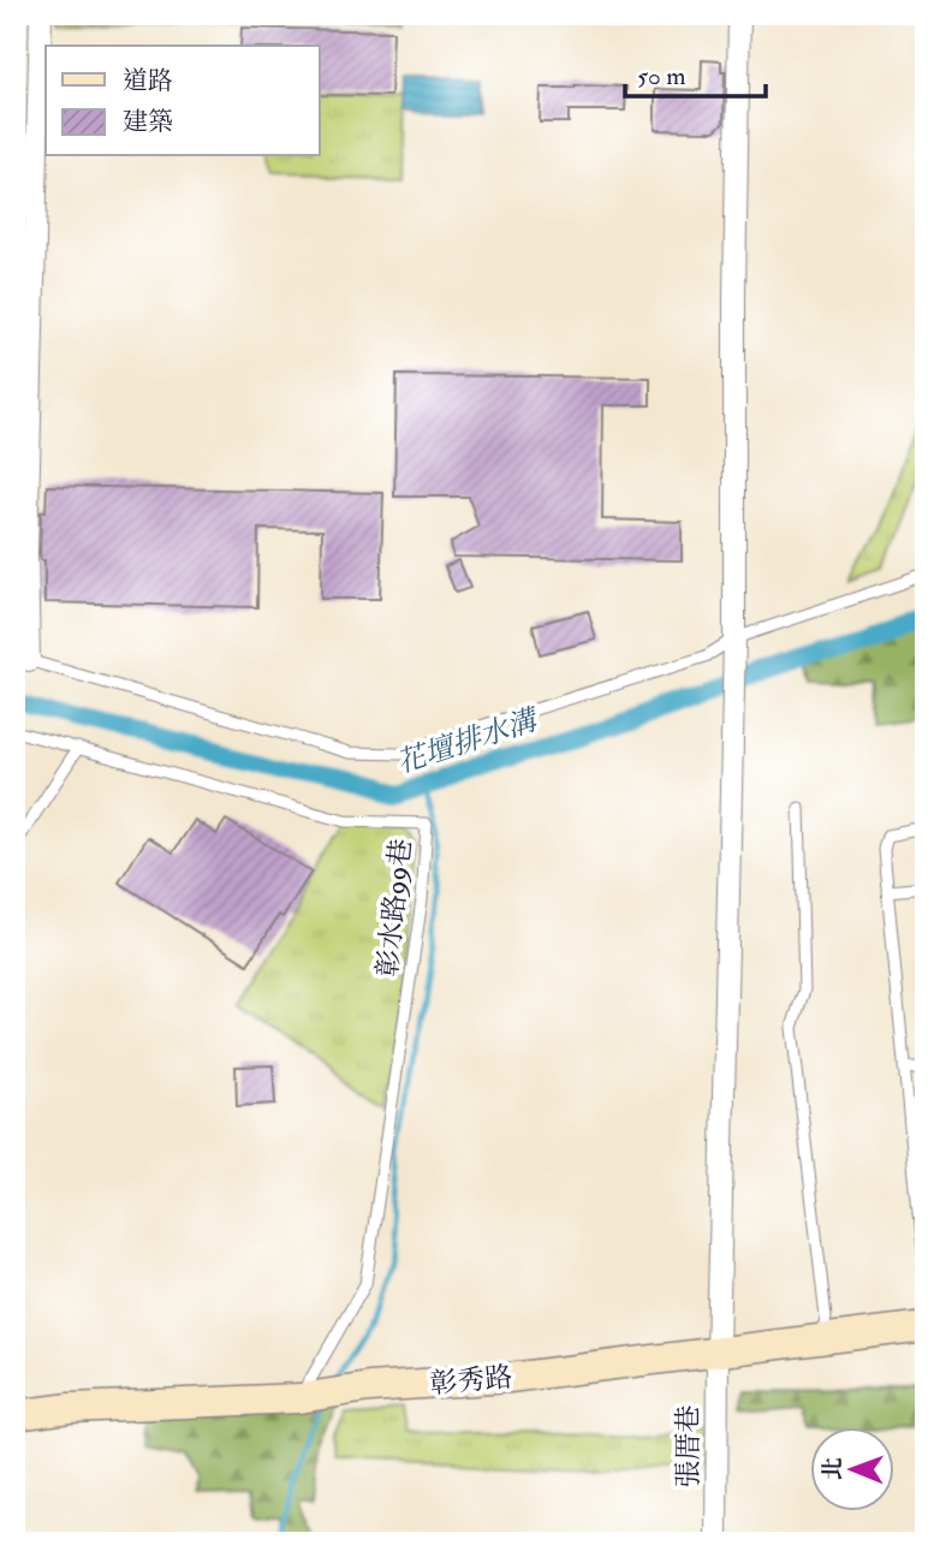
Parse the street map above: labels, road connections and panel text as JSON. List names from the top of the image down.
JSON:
{
  "streets": {
    "street": ["彰秀路", "張厝巷"],
    "lane": ["彰水路99巷"]
  },
  "crossings": [
    ["彰水路99巷", "彰秀路"],
    ["彰秀路", "張厝巷"]
  ],
  "water": ["花壇排水溝"],
  "legend": ["道路", "建築"],
  "scale_bar": "50 m",
  "north": "left"
}
